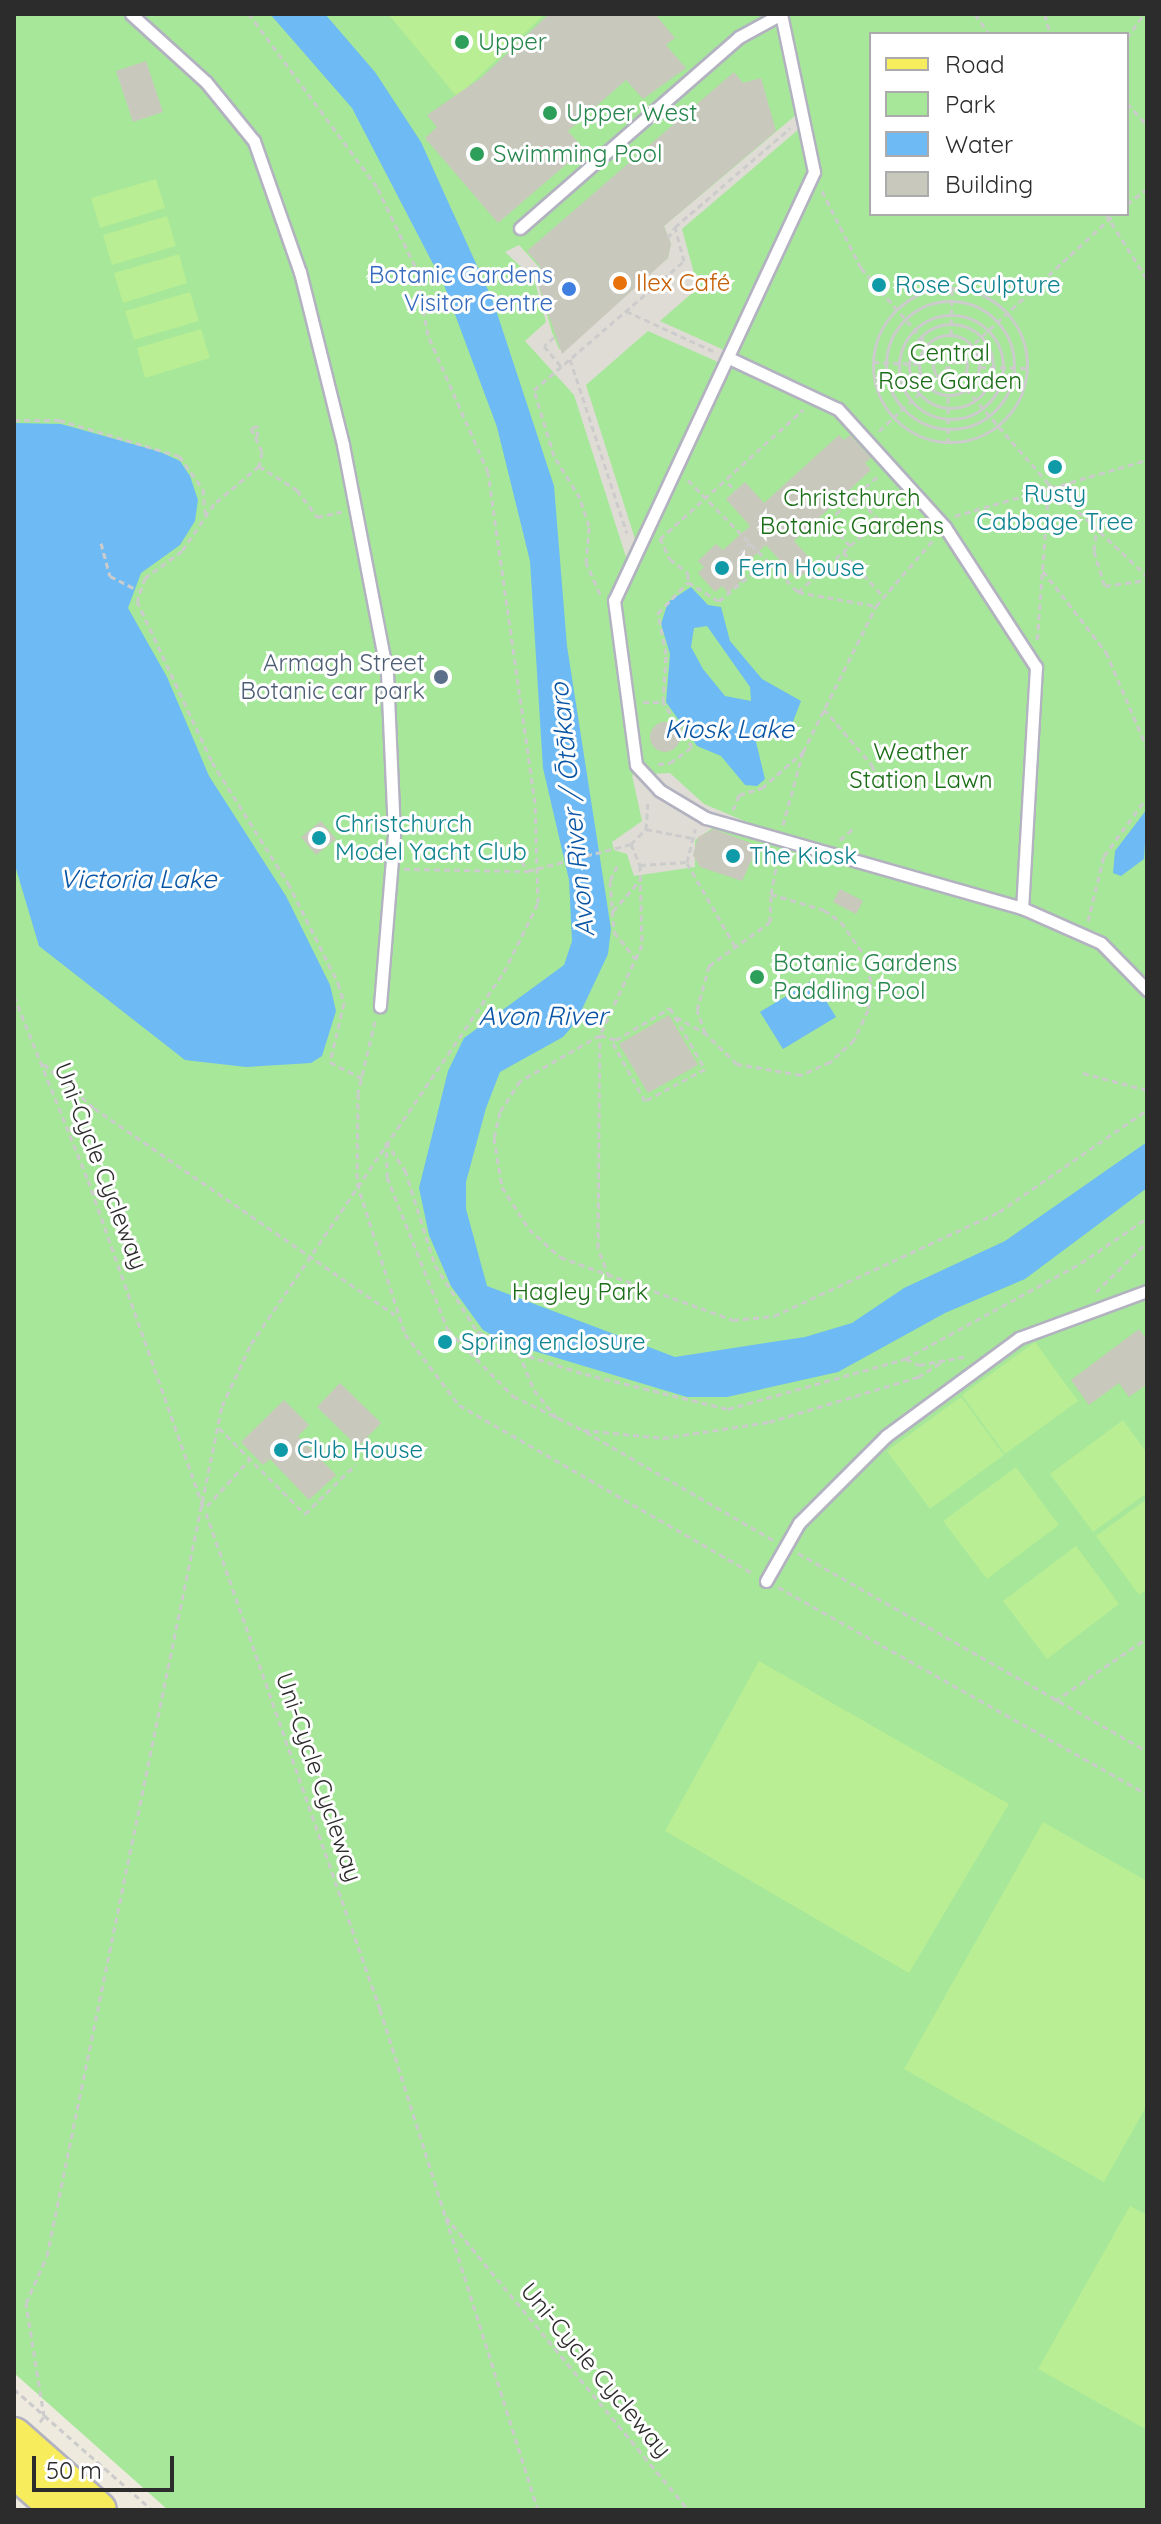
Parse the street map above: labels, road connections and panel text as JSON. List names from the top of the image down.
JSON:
{
  "streets": {
    "path": ["Uni-Cycle Cycleway"]
  },
  "water": [
    "Kiosk Lake",
    "Avon River / Ōtākaro",
    "Victoria Lake",
    "Avon River"
  ],
  "parks": [
    "Central Rose Garden",
    "Christchurch Botanic Gardens",
    "Weather Station Lawn",
    "Hagley Park"
  ],
  "places": [
    "Upper",
    "Upper West",
    "Swimming Pool",
    "Ilex Café",
    "Rose Sculpture",
    "Botanic Gardens Visitor Centre",
    "Rusty Cabbage Tree",
    "Fern House",
    "Armagh Street Botanic car park",
    "Christchurch Model Yacht Club",
    "The Kiosk",
    "Botanic Gardens Paddling Pool",
    "Spring enclosure",
    "Club House"
  ],
  "legend": [
    "Road",
    "Park",
    "Water",
    "Building"
  ],
  "scale_bar": "50 m"
}
